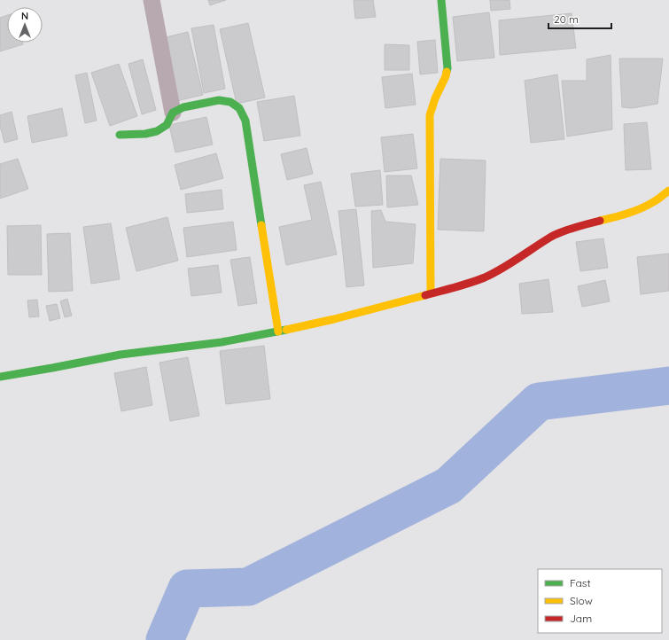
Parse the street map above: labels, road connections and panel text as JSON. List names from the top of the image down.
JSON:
{
  "legend": ["Fast", "Slow", "Jam"],
  "scale_bar": "20 m",
  "north": "top"
}
